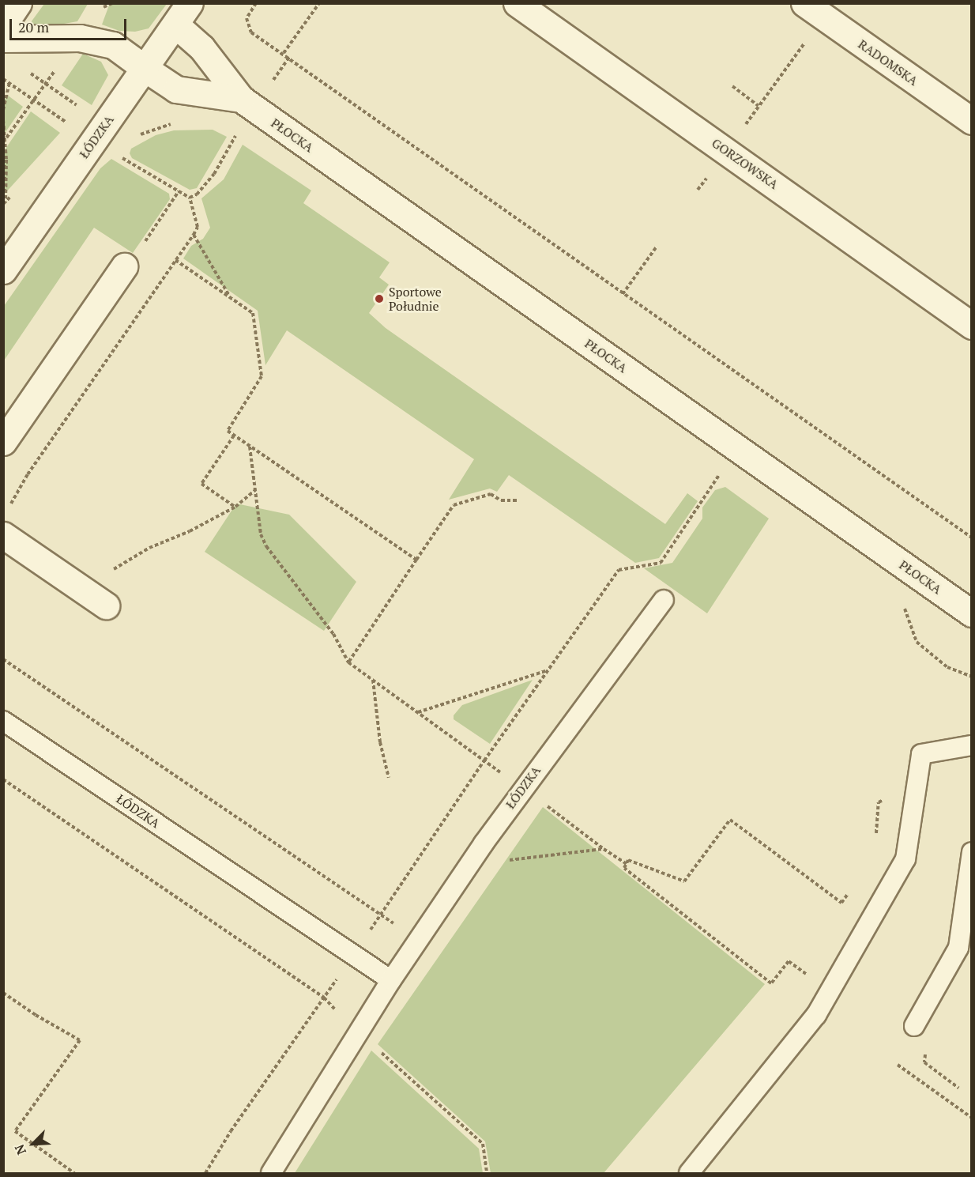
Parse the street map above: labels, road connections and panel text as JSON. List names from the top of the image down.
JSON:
{
  "streets": {
    "street": [
      "RADOMSKA",
      "PŁOCKA",
      "ŁÓDZKA",
      "GORZOWSKA"
    ]
  },
  "crossings": [
    ["PŁOCKA", "ŁÓDZKA"]
  ],
  "places": ["Sportowe Południe"],
  "scale_bar": "20 m",
  "north": "bottom left"
}
